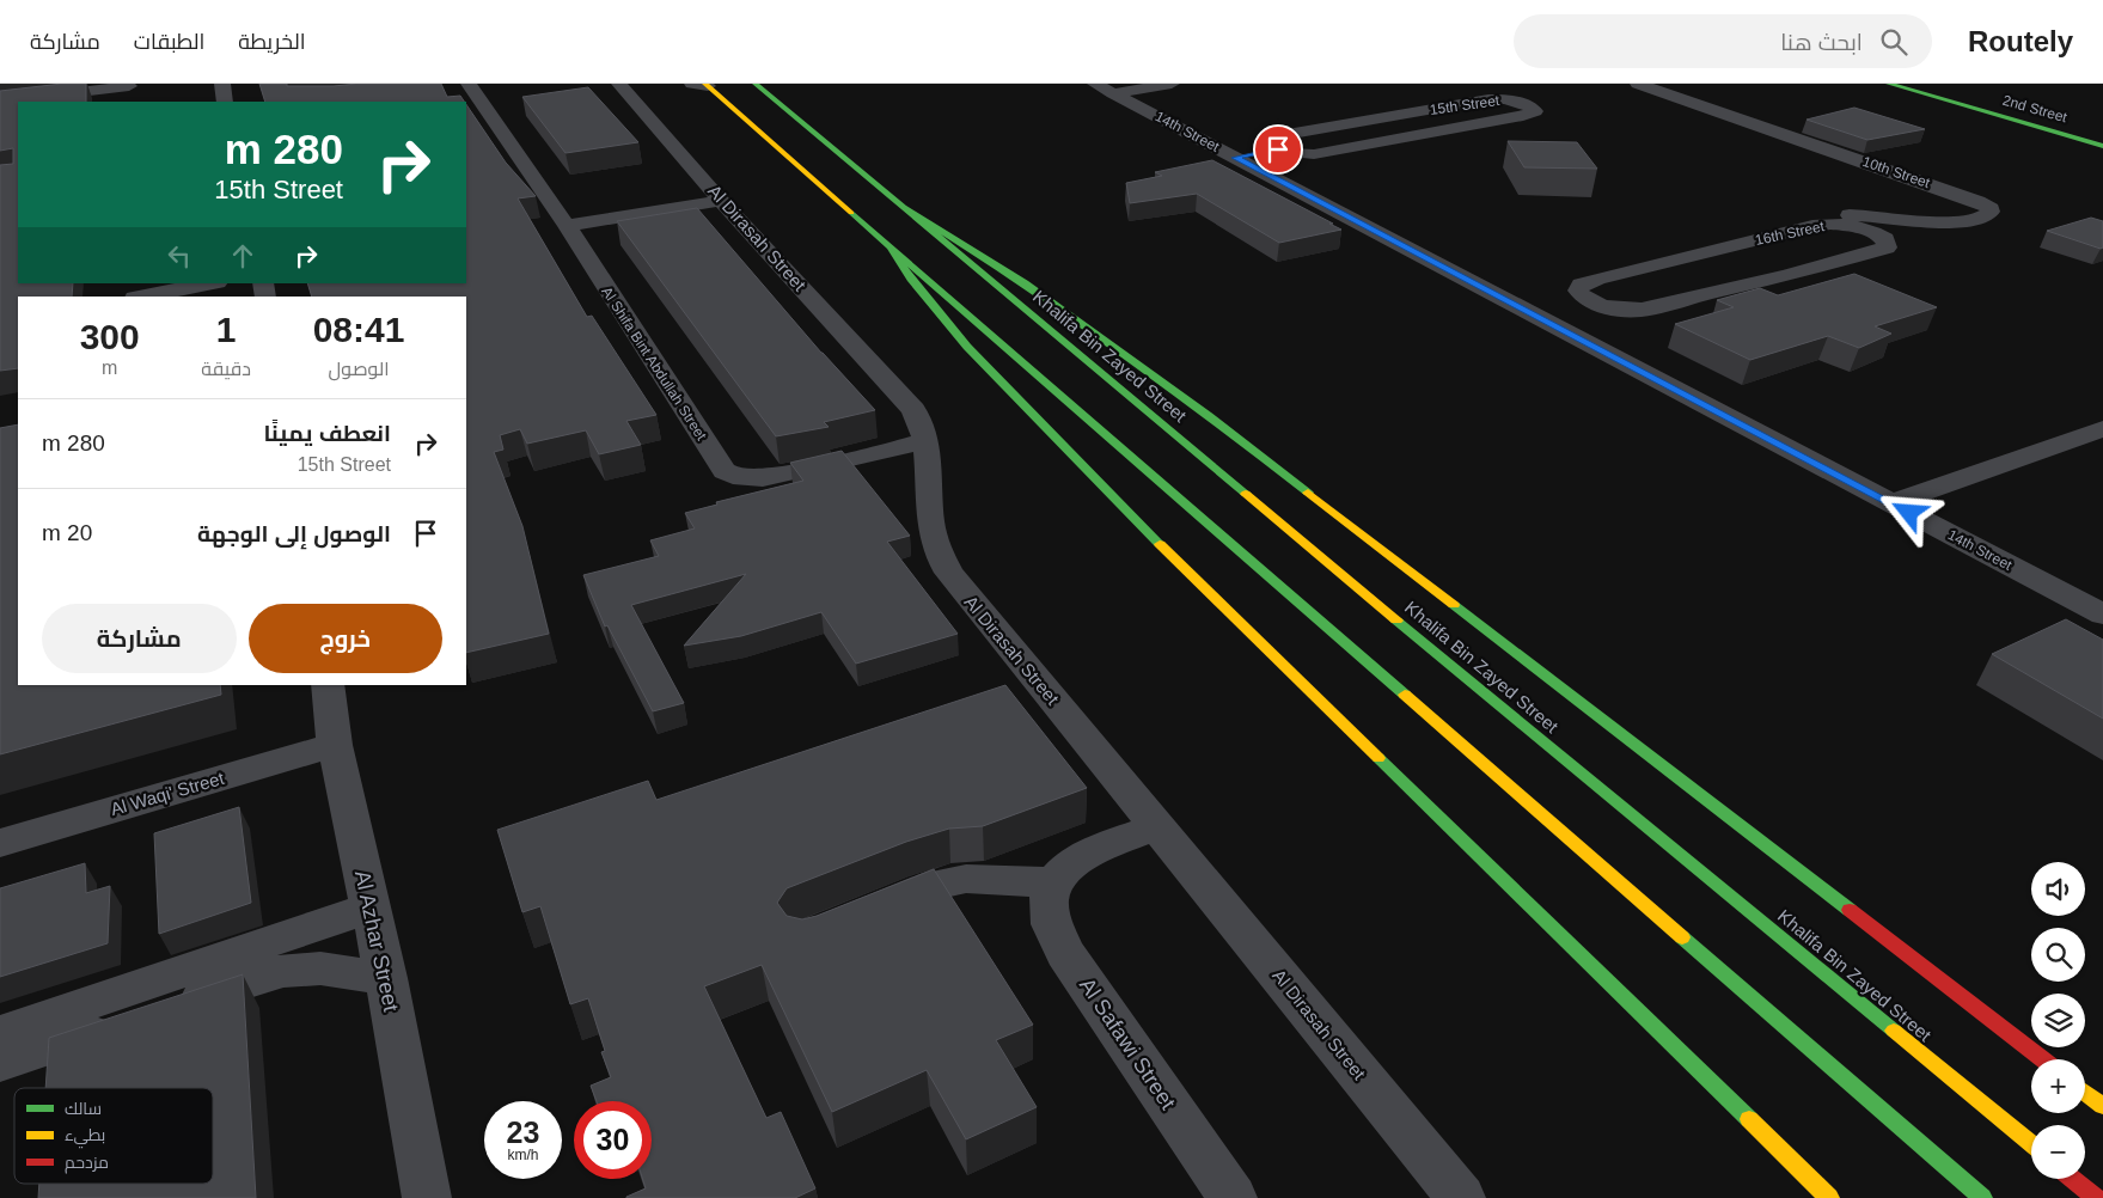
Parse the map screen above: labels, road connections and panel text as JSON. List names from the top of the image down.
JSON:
{
  "streets": {
    "main road": ["2nd Street", "Khalifa Bin Zayed Street"],
    "street": [
      "15th Street",
      "14th Street",
      "10th Street",
      "16th Street",
      "Al Dirasah Street",
      "Al Shifa Bint Abdullah Street",
      "Al Waqi' Street",
      "Al Azhar Street",
      "Al Safawi Street"
    ]
  },
  "crossings": [
    ["15th Street", "14th Street"],
    ["10th Street", "16th Street"],
    ["Al Dirasah Street", "Al Shifa Bint Abdullah Street"],
    ["Al Waqi' Street", "Al Azhar Street"]
  ],
  "legend": ["سالك", "بطيء", "مزدحم"],
  "page": {
    "header": "Routely",
    "search": "ابحث هنا",
    "nav": ["الخريطة", "الطبقات", "مشاركة"],
    "turn": ["280 m", "15th Street"],
    "eta": [
      "08:41",
      "الوصول",
      "1",
      "دقيقة",
      "300",
      "m"
    ],
    "list": [
      {
        "name": "انعطف يمينًا",
        "note": "15th Street",
        "value": "280 m"
      },
      {
        "name": "الوصول إلى الوجهة",
        "value": "20 m"
      }
    ],
    "buttons": ["خروج", "مشاركة"],
    "map_buttons": ["+", "−"],
    "speed": "23 km/h",
    "limit": "30"
  }
}
